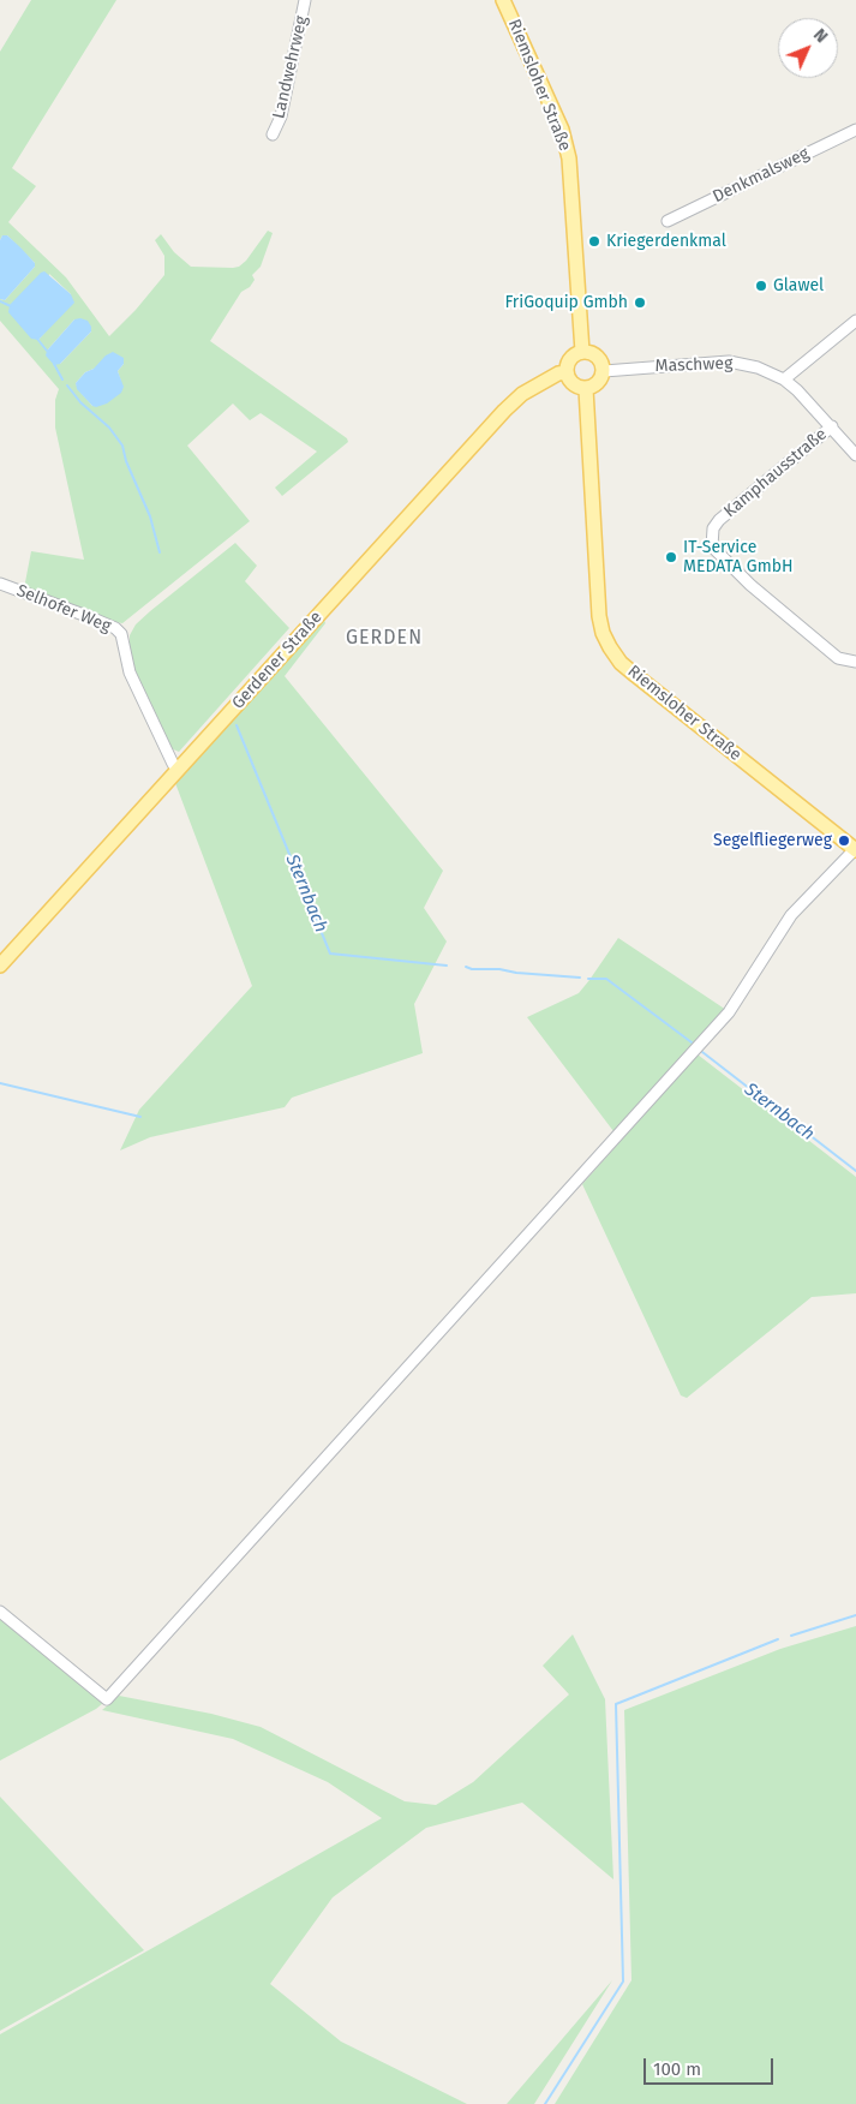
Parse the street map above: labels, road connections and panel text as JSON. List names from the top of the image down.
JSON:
{
  "streets": {
    "main road": ["Riemsloher Straße", "Gerdener Straße"],
    "street": [
      "Landwehrweg",
      "Denkmalsweg",
      "Maschweg",
      "Kamphausstraße",
      "Selhofer Weg"
    ]
  },
  "crossings": [
    ["Riemsloher Straße", "Maschweg"],
    ["Riemsloher Straße", "Gerdener Straße"],
    ["Maschweg", "Kamphausstraße"],
    ["Maschweg", "Gerdener Straße"],
    ["Selhofer Weg", "Gerdener Straße"]
  ],
  "districts": ["GERDEN"],
  "water": ["Sternbach"],
  "places": [
    "Kriegerdenkmal",
    "Glawel",
    "FriGoquip Gmbh",
    "IT-Service MEDATA GmbH",
    "Segelfliegerweg"
  ],
  "scale_bar": "100 m",
  "north": "top right"
}
